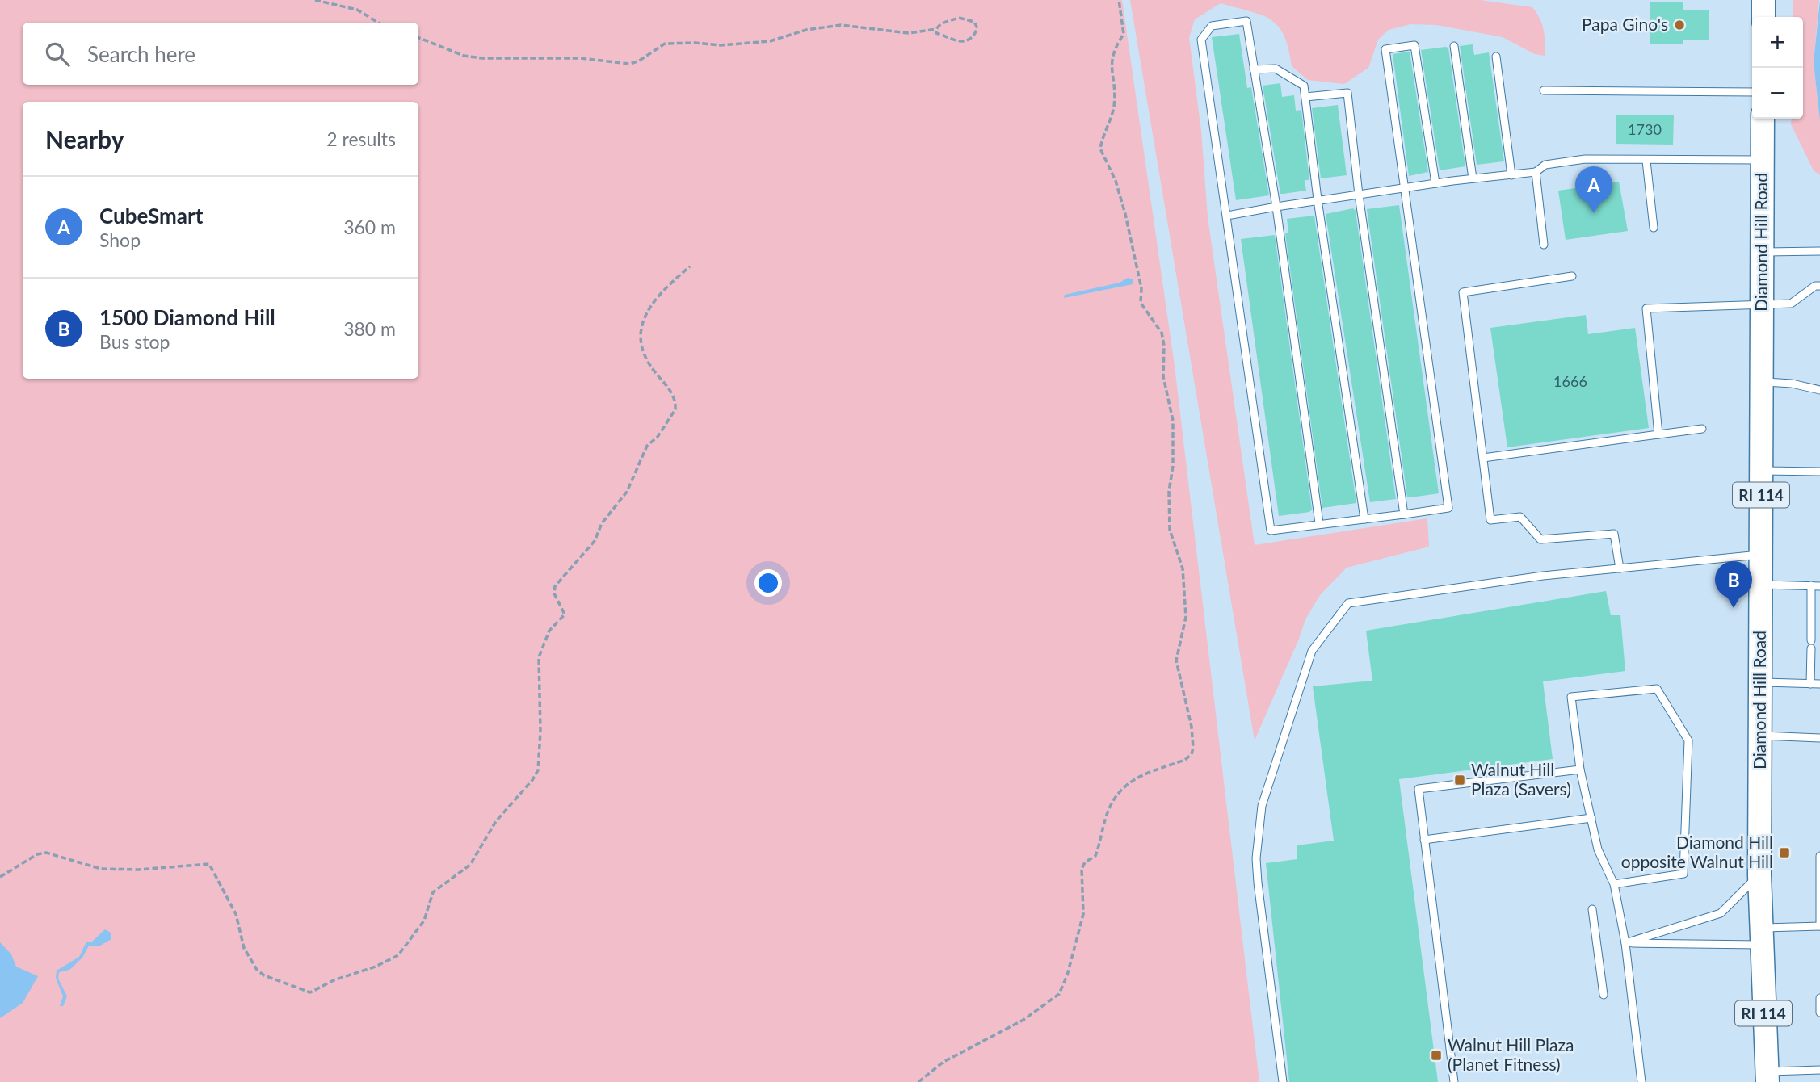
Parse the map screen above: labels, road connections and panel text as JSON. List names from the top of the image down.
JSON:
{
  "streets": {
    "main road": ["Diamond Hill Road", "RI 114"]
  },
  "places": {
    "other": ["Papa Gino's"],
    "transit": ["Walnut Hill Plaza (Savers)", "Diamond Hill opposite Walnut Hill", "Walnut Hill Plaza (Planet Fitness)"]
  },
  "house_numbers": ["1730", "1666"],
  "page": {
    "map_buttons": ["+", "−"],
    "search": "Search here",
    "heading": ["Nearby", "2 results"],
    "pins": ["A", "B"],
    "list": [
      {
        "mark": "A",
        "name": "CubeSmart",
        "note": "Shop",
        "value": "360 m"
      },
      {
        "mark": "B",
        "name": "1500 Diamond Hill",
        "note": "Bus stop",
        "value": "380 m"
      }
    ]
  }
}
